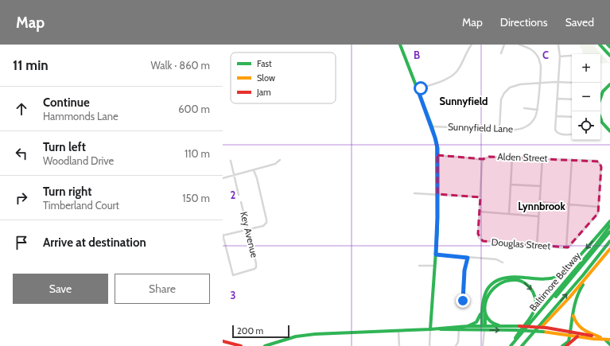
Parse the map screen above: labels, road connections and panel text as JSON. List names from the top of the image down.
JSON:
{
  "streets": {
    "main road": ["Baltimore Beltway"],
    "street": [
      "Sunnyfield Lane",
      "Alden Street",
      "Key Avenue",
      "Douglas Street"
    ]
  },
  "districts": ["Sunnyfield", "Lynnbrook"],
  "legend": ["Fast", "Slow", "Jam"],
  "scale_bar": "200 m",
  "page": {
    "header": "Map",
    "nav": ["Map", "Directions", "Saved"],
    "heading": ["11 min", "Walk · 860 m"],
    "map_buttons": ["+", "−"],
    "list": [
      ["Continue", "Hammonds Lane", "600 m"],
      ["Turn left", "Woodland Drive", "110 m"],
      ["Turn right", "Timberland Court", "150 m"],
      "Arrive at destination"
    ],
    "buttons": ["Save", "Share"],
    "scale": "200 m"
  },
  "grid": {
    "columns": ["B", "C"],
    "rows": ["2", "3"]
  }
}
